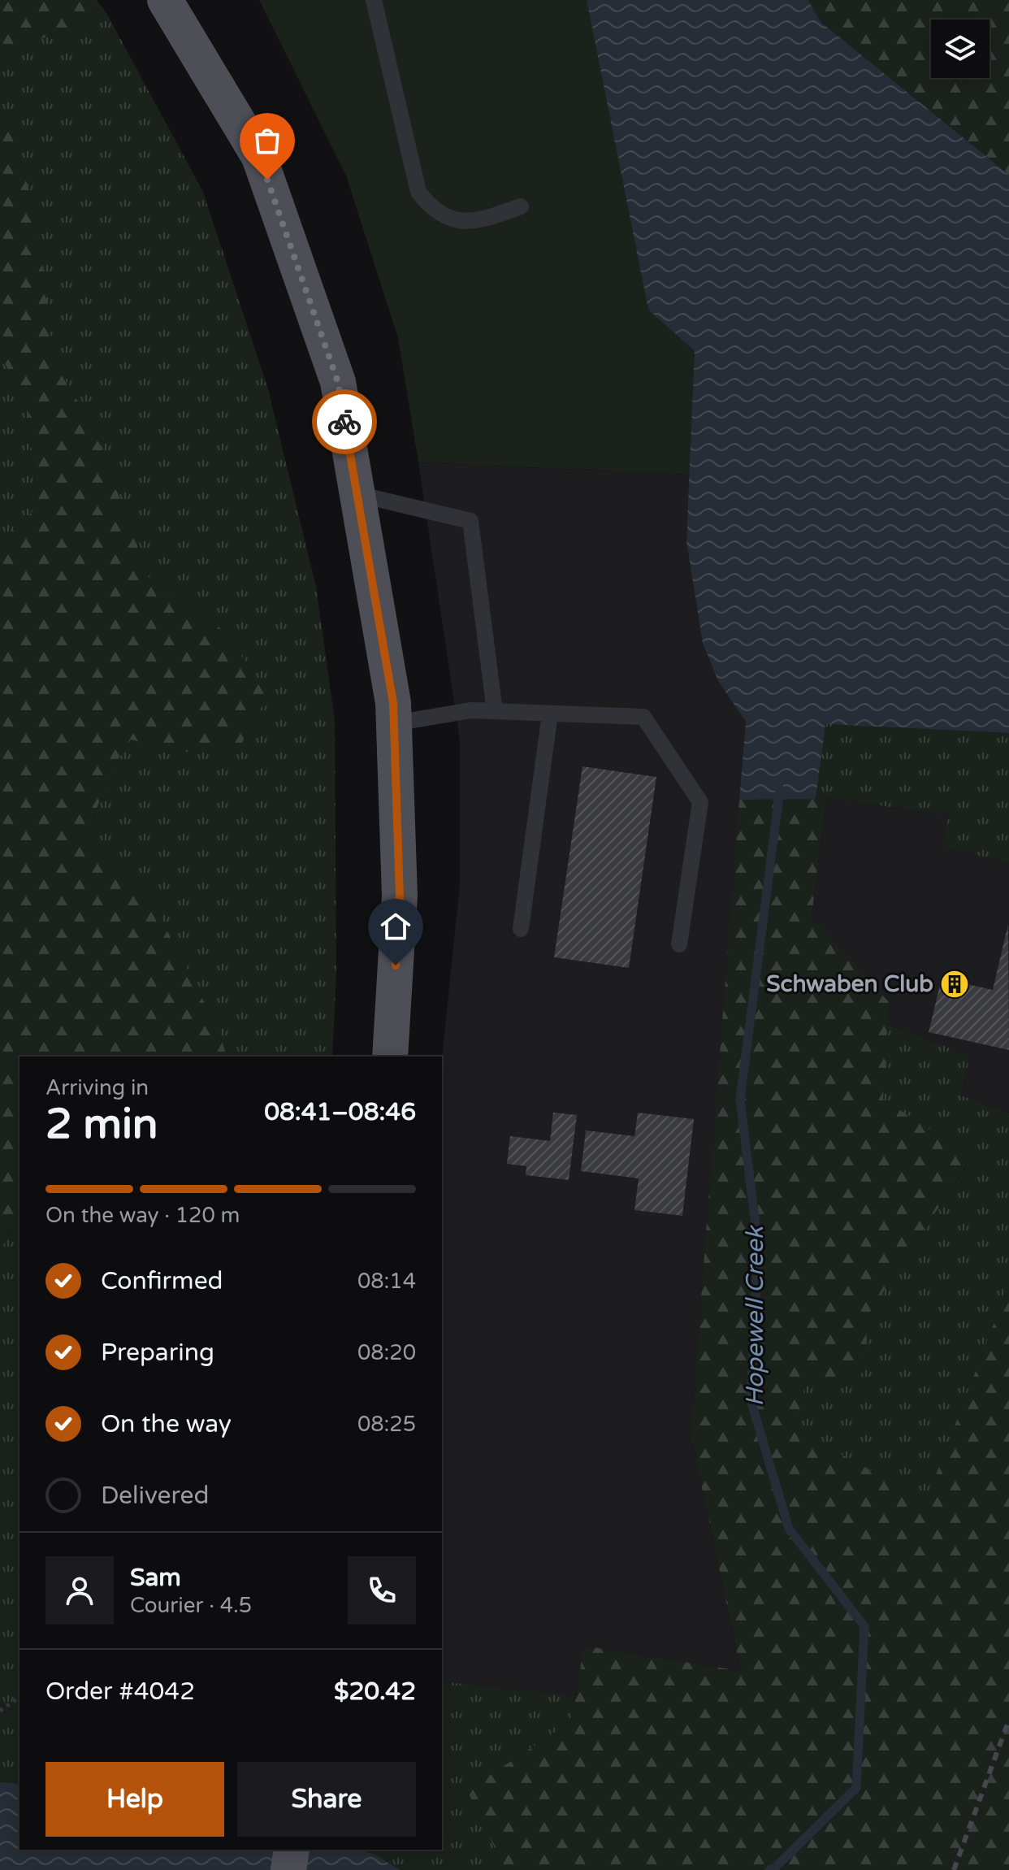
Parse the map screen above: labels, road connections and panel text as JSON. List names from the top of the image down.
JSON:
{
  "water": ["Hopewell Creek"],
  "places": {
    "building": ["Schwaben Club"]
  },
  "page": {
    "heading": ["2 min", "Arriving in", "08:41–08:46"],
    "panel": [
      "Sam",
      "Courier · 4.5",
      "Order #4042",
      "$20.42"
    ],
    "bar": "On the way · 120 m",
    "list": [
      ["Confirmed", "08:14"],
      ["Preparing", "08:20"],
      ["On the way", "08:25"],
      "Delivered"
    ],
    "buttons": ["Help", "Share"]
  }
}
